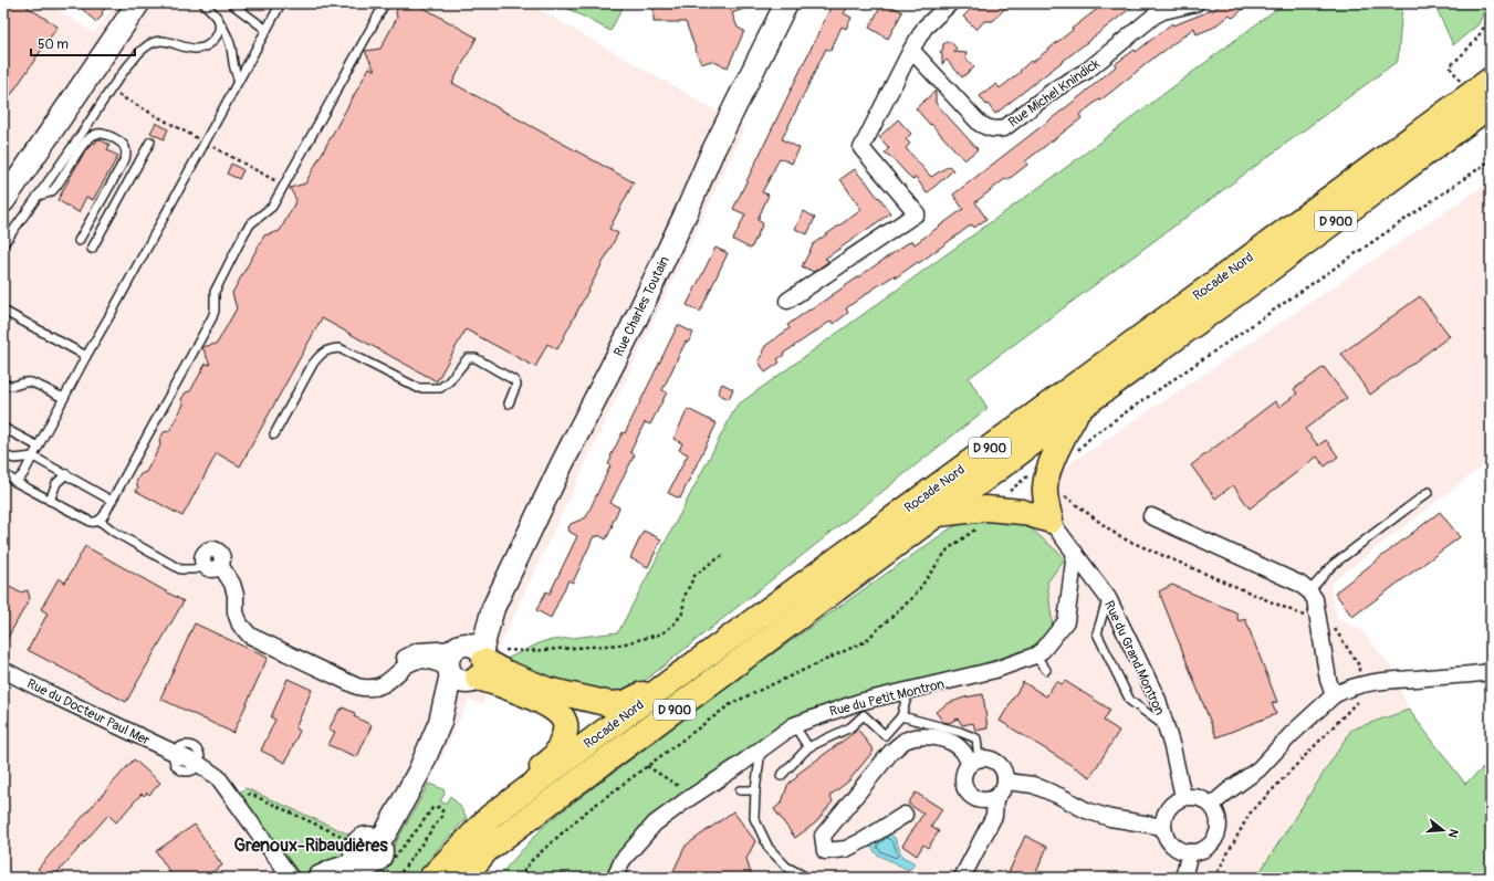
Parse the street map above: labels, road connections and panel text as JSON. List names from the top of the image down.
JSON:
{
  "streets": {
    "main road": ["D 900", "Rocade Nord"],
    "street": [
      "Rue Michel Knindick",
      "Rue Charles Toutain",
      "Rue du Grand Montron",
      "Rue du Petit Montron",
      "Rue du Docteur Paul Mer"
    ]
  },
  "crossings": [
    ["Rue du Grand Montron", "Rue du Petit Montron"]
  ],
  "districts": ["Grenoux-Ribaudières"],
  "scale_bar": "50 m",
  "north": "right"
}
